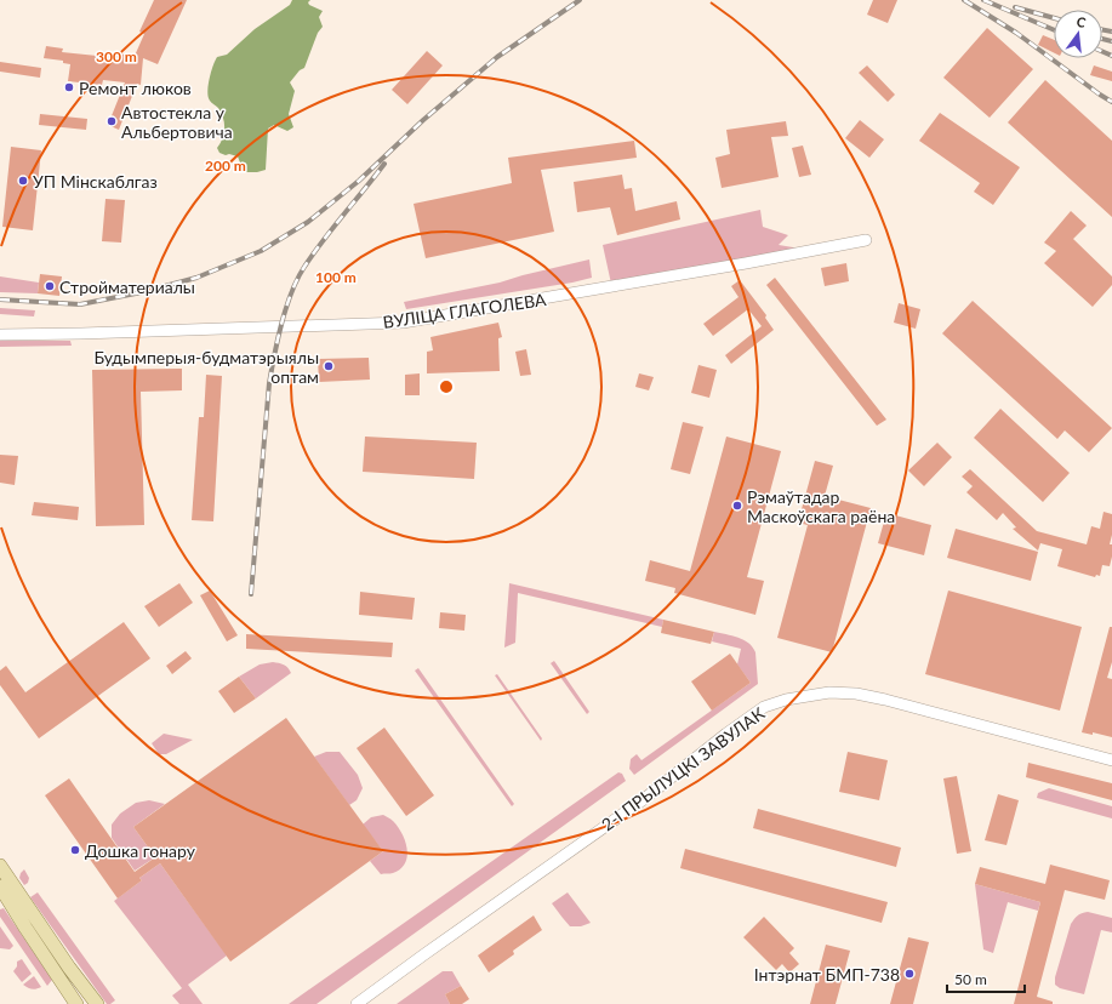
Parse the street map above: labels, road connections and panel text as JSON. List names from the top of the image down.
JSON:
{
  "streets": {
    "street": ["ВУЛІЦА ГЛАГОЛЕВА", "2-І ПРЫЛУЦКІ ЗАВУЛАК"]
  },
  "places": [
    "Ремонт люков",
    "Автостекла у Альбертовича",
    "УП Мінскаблгаз",
    "Стройматериалы",
    "Будымперыя-будматэрыялы оптам",
    "Рэмаўтадар Маскоўскага раёна",
    "Дошка гонару",
    "Інтэрнат БМП-738"
  ],
  "scale_bar": "50 m",
  "north": "top",
  "rings": ["300 m", "200 m", "100 m"]
}
